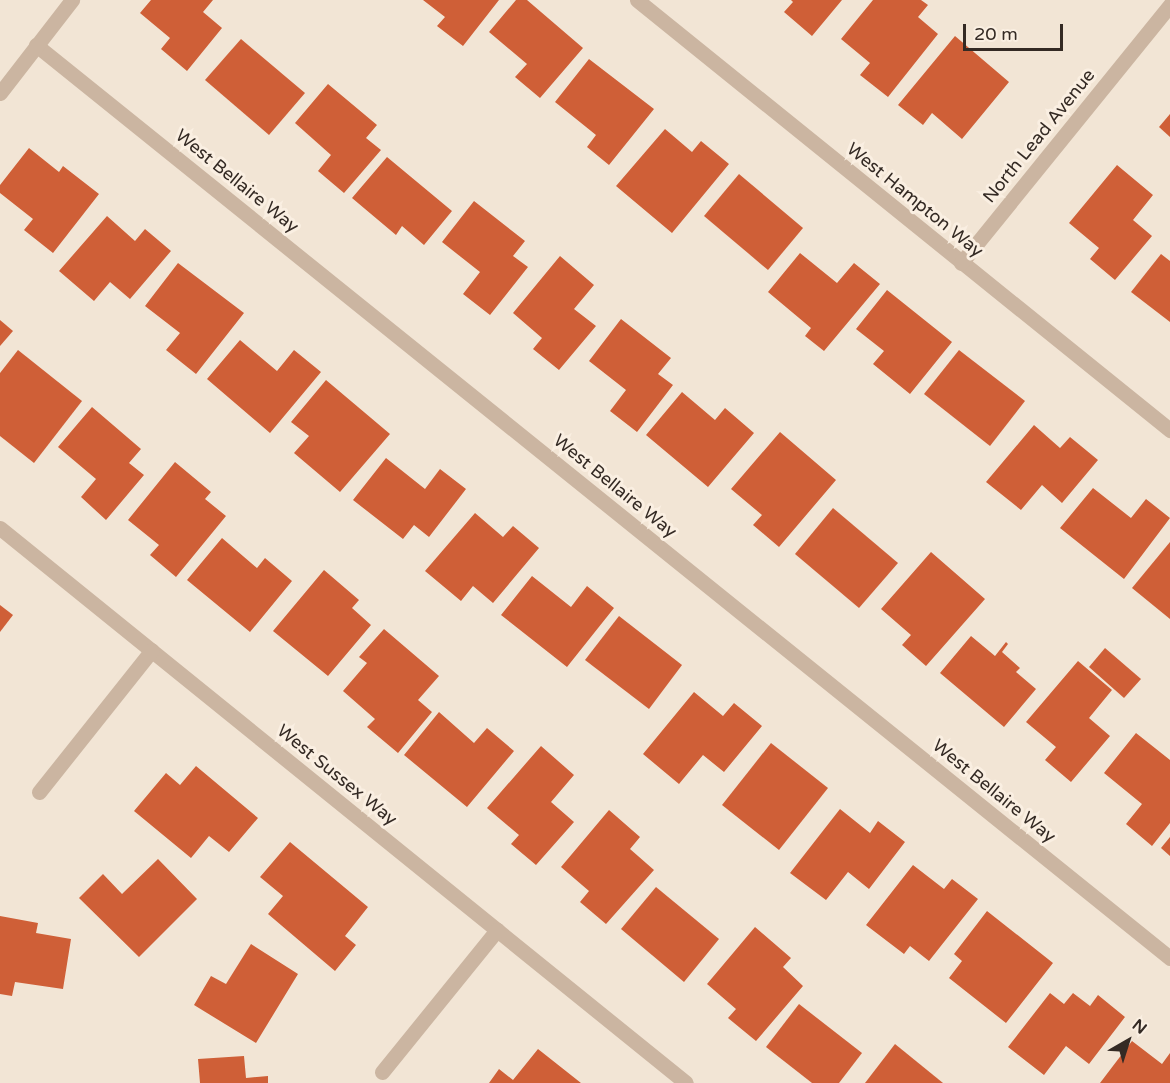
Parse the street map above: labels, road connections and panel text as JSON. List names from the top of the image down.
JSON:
{
  "streets": {
    "street": [
      "North Lead Avenue",
      "West Bellaire Way",
      "West Hampton Way",
      "West Sussex Way"
    ]
  },
  "crossings": [
    ["North Lead Avenue", "West Hampton Way"]
  ],
  "scale_bar": "20 m",
  "north": "top right"
}
